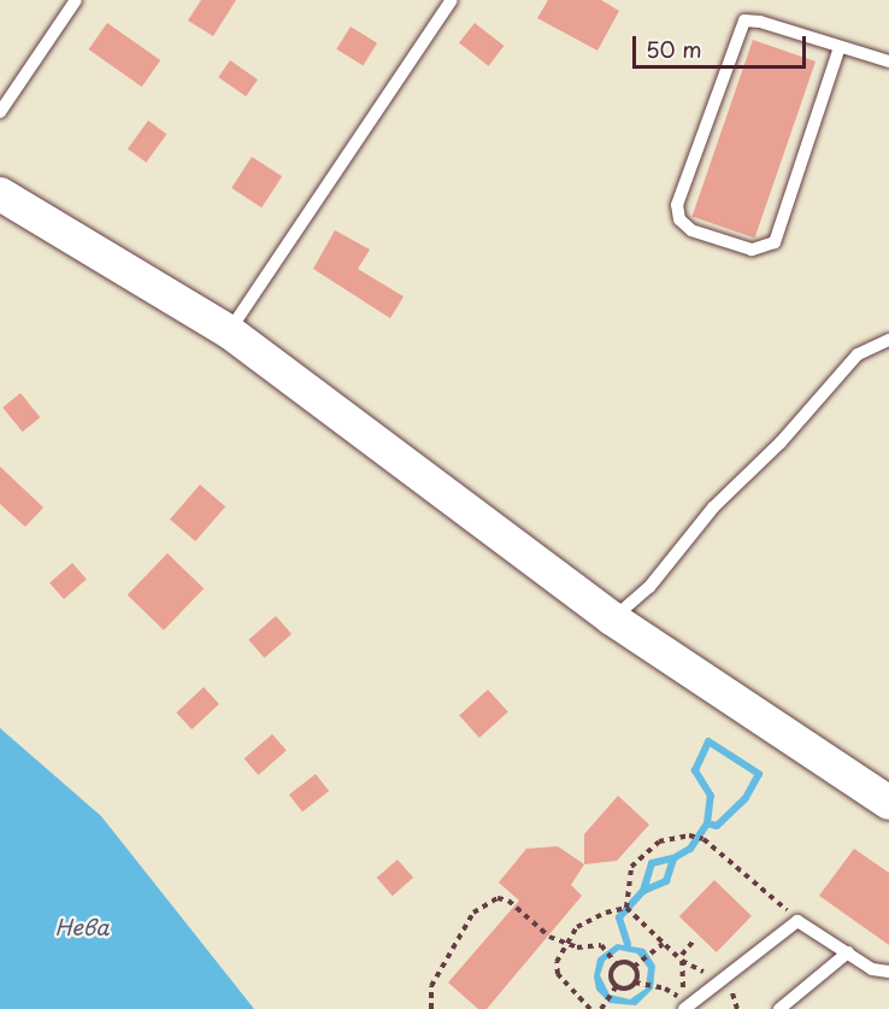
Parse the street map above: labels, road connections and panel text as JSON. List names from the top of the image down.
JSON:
{
  "water": ["Нева"],
  "scale_bar": "50 m"
}
